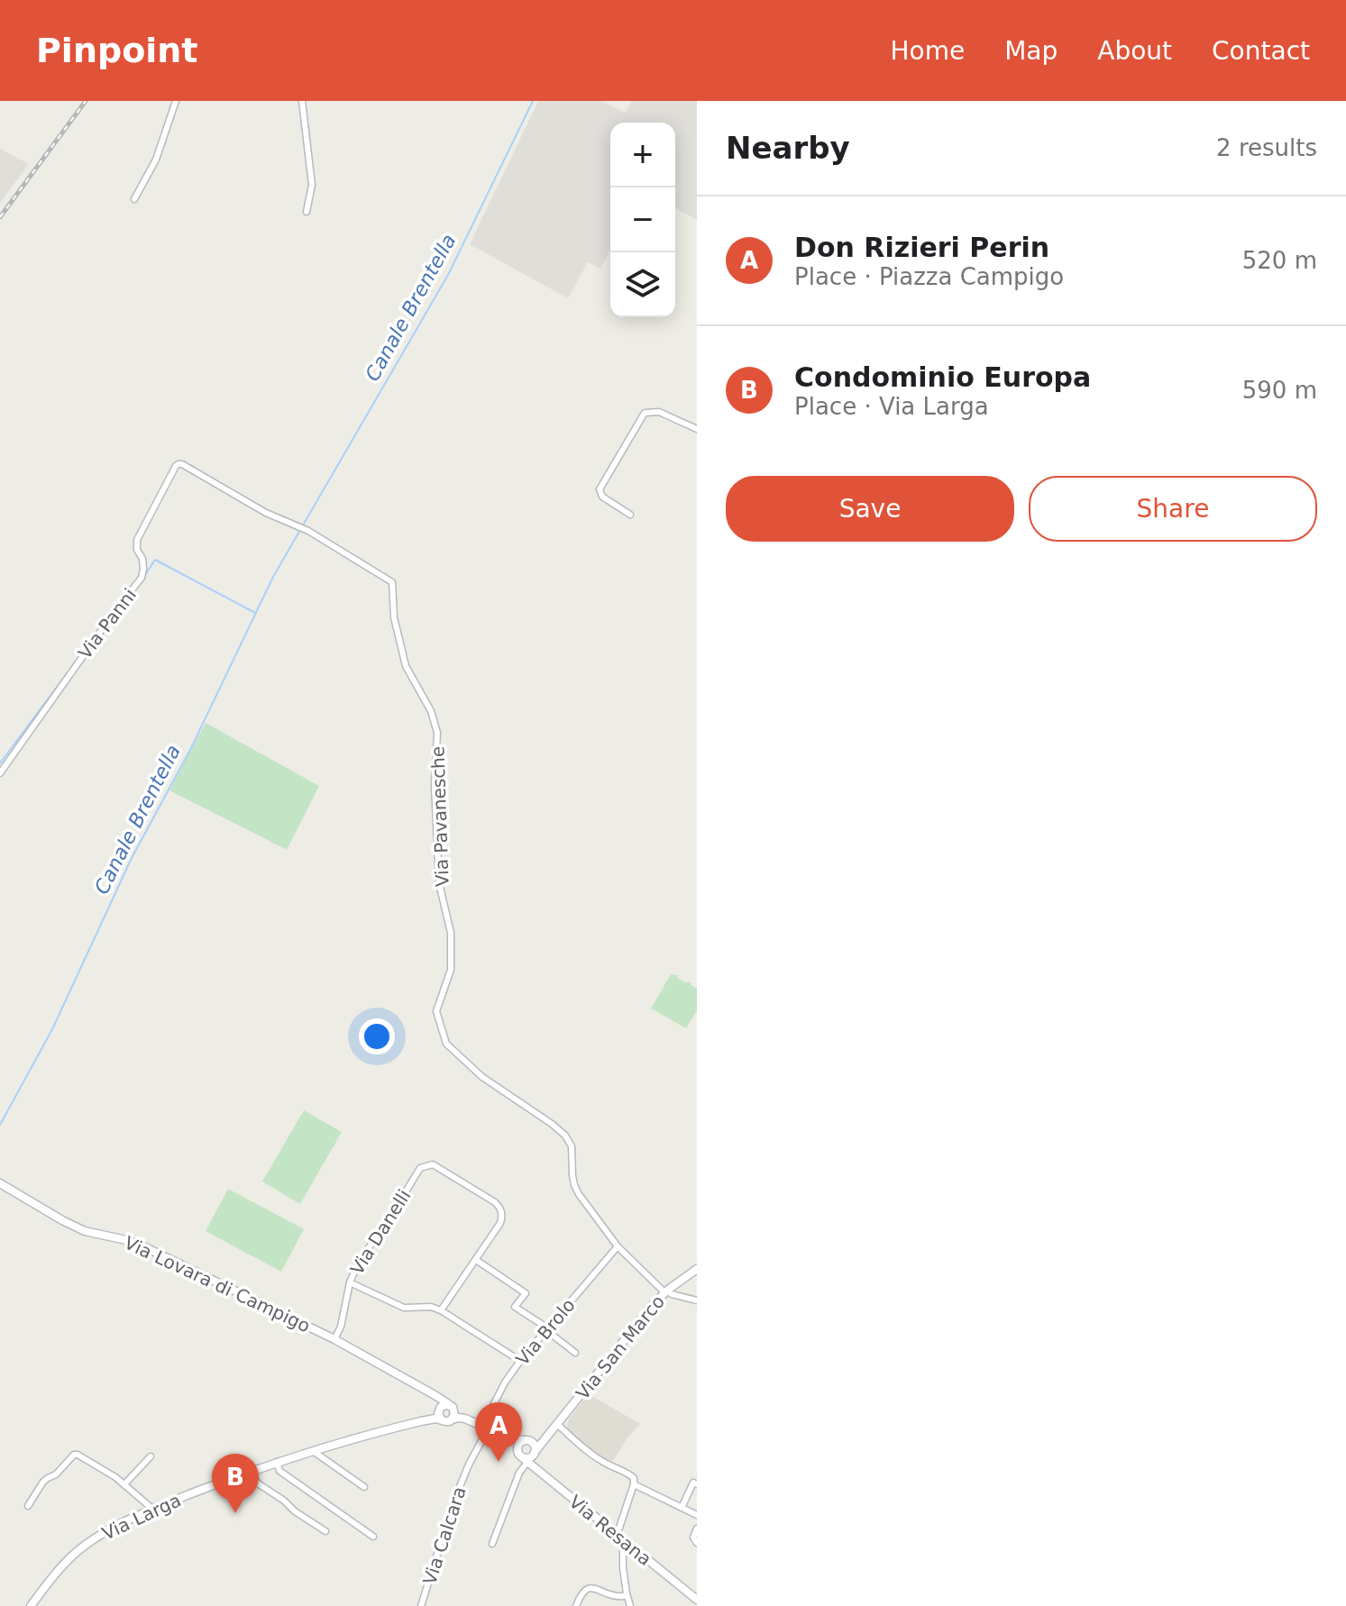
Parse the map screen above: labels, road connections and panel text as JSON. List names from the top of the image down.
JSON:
{
  "streets": {
    "street": [
      "Via Panni",
      "Via Pavanesche",
      "Via Danelli",
      "Via Lovara di Campigo",
      "Via Brolo",
      "Via San Marco",
      "Via Larga",
      "Via Resana",
      "Via Calcara"
    ]
  },
  "crossings": [
    ["Via Panni", "Via Pavanesche"],
    ["Via Pavanesche", "Via Brolo"],
    ["Via Pavanesche", "Via San Marco"],
    ["Via Danelli", "Via Lovara di Campigo"],
    ["Via Lovara di Campigo", "Via Brolo"],
    ["Via Lovara di Campigo", "Via San Marco"],
    ["Via Lovara di Campigo", "Via Larga"],
    ["Via Lovara di Campigo", "Via Resana"],
    ["Via Lovara di Campigo", "Via Calcara"],
    ["Via Brolo", "Via Calcara"],
    ["Via San Marco", "Via Resana"]
  ],
  "water": ["Canale Brentella"],
  "page": {
    "header": "Pinpoint",
    "nav": [
      "Home",
      "Map",
      "About",
      "Contact"
    ],
    "heading": ["Nearby", "2 results"],
    "map_buttons": ["+", "−"],
    "list": [
      {
        "mark": "A",
        "name": "Don Rizieri Perin",
        "note": "Place · Piazza Campigo",
        "value": "520 m"
      },
      {
        "mark": "B",
        "name": "Condominio Europa",
        "note": "Place · Via Larga",
        "value": "590 m"
      }
    ],
    "buttons": ["Save", "Share"],
    "pins": ["A", "B"]
  }
}
